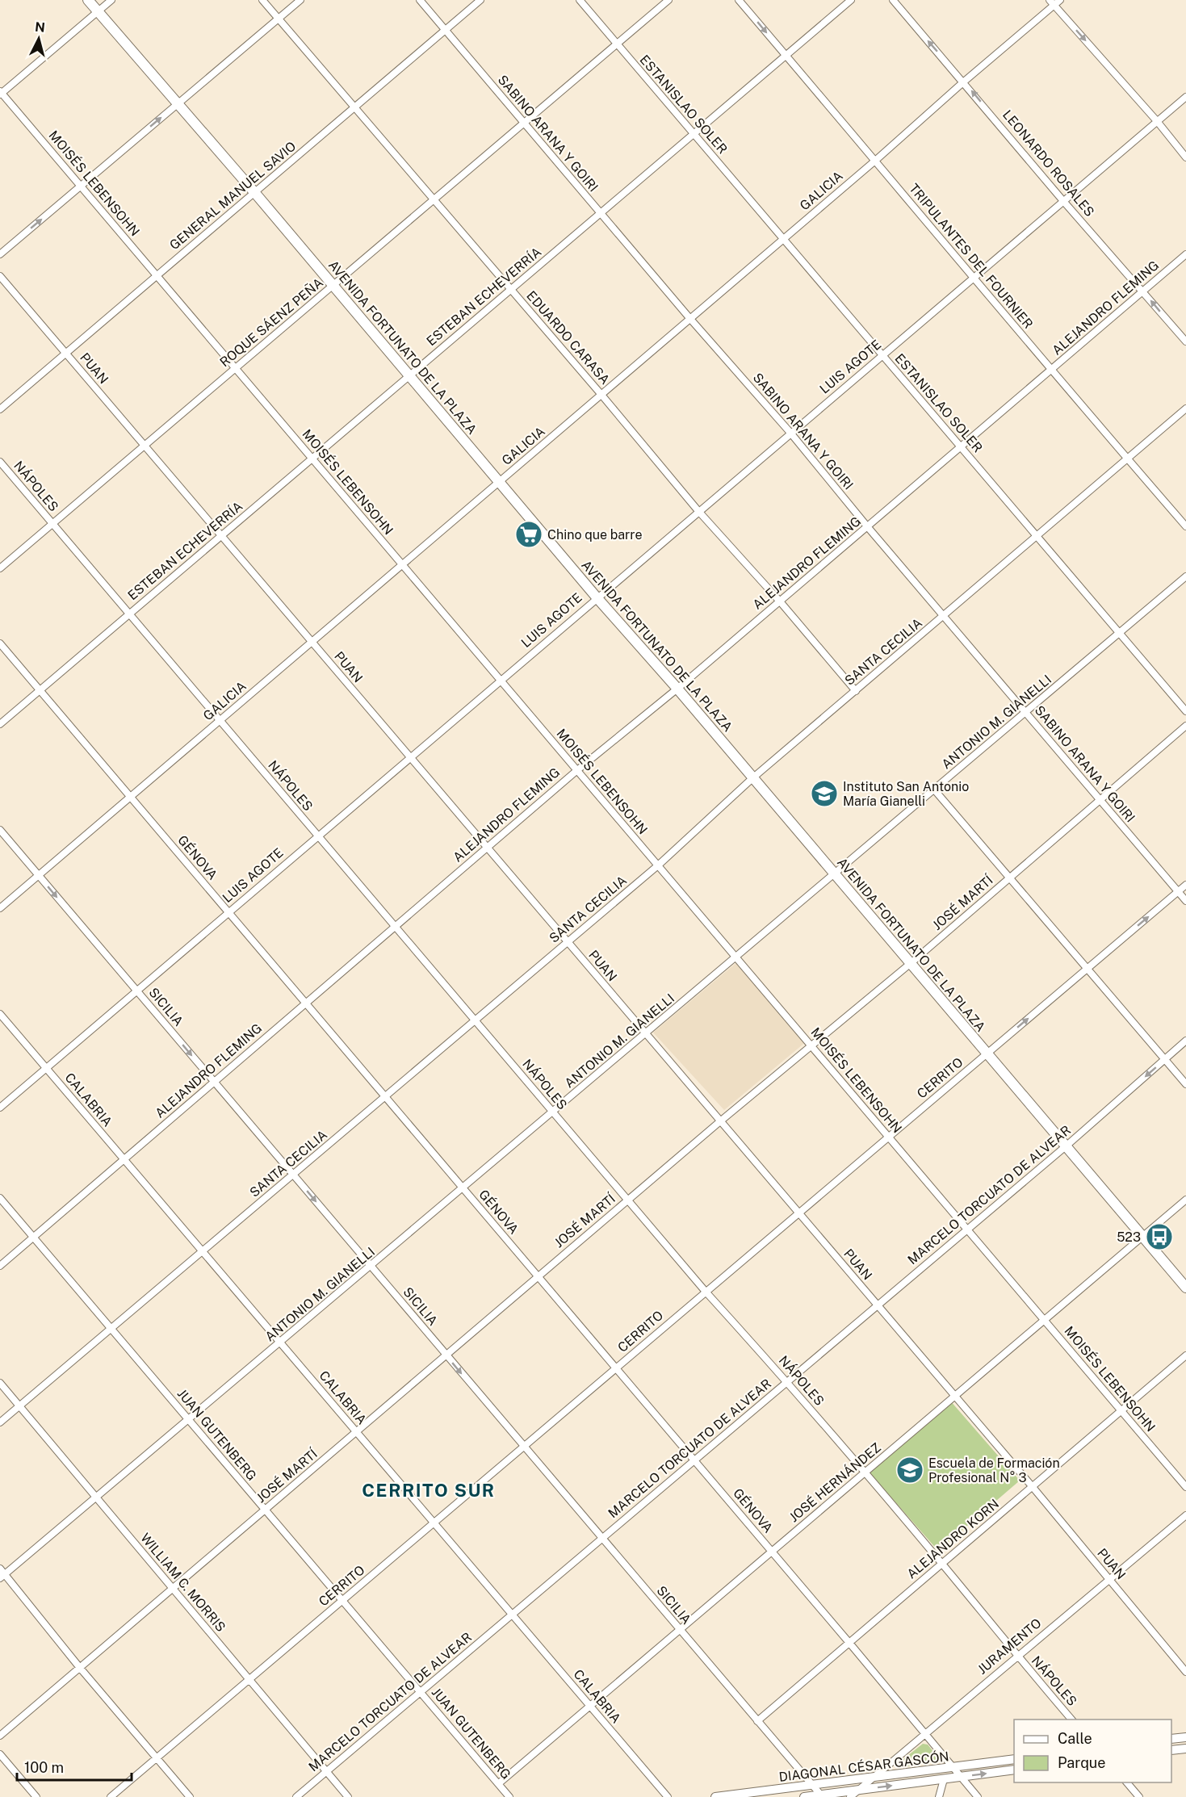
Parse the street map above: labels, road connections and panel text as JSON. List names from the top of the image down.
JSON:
{
  "streets": {
    "main road": ["AVENIDA FORTUNATO DE LA PLAZA"],
    "street": [
      "ESTANISLAO SOLER",
      "SABINO ARANA Y GOIRI",
      "LEONARDO ROSALES",
      "MOISÉS LEBENSOHN",
      "GALICIA",
      "GENERAL MANUEL SAVIO",
      "TRIPULANTES DEL FOURNIER",
      "ESTEBAN ECHEVERRÍA",
      "ALEJANDRO FLEMING",
      "ROQUE SÁENZ PEÑA",
      "EDUARDO CARASA",
      "LUIS AGOTE",
      "PUAN",
      "NÁPOLES",
      "SANTA CECILIA",
      "ANTONIO M. GIANELLI",
      "GÉNOVA",
      "JOSÉ MARTÍ",
      "SICILIA",
      "CERRITO",
      "CALABRIA",
      "MARCELO TORCUATO DE ALVEAR",
      "JUAN GUTENBERG",
      "JOSÉ HERNÁNDEZ",
      "ALEJANDRO KORN",
      "WILLIAM C. MORRIS",
      "JURAMENTO",
      "DIAGONAL CÉSAR GASCÓN"
    ]
  },
  "crossings": [
    ["ESTANISLAO SOLER", "GALICIA"],
    ["ESTANISLAO SOLER", "ESTEBAN ECHEVERRÍA"],
    ["ESTANISLAO SOLER", "ALEJANDRO FLEMING"],
    ["ESTANISLAO SOLER", "ROQUE SÁENZ PEÑA"],
    ["ESTANISLAO SOLER", "LUIS AGOTE"],
    ["ESTANISLAO SOLER", "SANTA CECILIA"],
    ["ESTANISLAO SOLER", "ANTONIO M. GIANELLI"],
    ["SABINO ARANA Y GOIRI", "GALICIA"],
    ["SABINO ARANA Y GOIRI", "GENERAL MANUEL SAVIO"],
    ["SABINO ARANA Y GOIRI", "ESTEBAN ECHEVERRÍA"],
    ["SABINO ARANA Y GOIRI", "ALEJANDRO FLEMING"],
    ["SABINO ARANA Y GOIRI", "ROQUE SÁENZ PEÑA"],
    ["SABINO ARANA Y GOIRI", "LUIS AGOTE"],
    ["SABINO ARANA Y GOIRI", "SANTA CECILIA"],
    ["SABINO ARANA Y GOIRI", "ANTONIO M. GIANELLI"],
    ["SABINO ARANA Y GOIRI", "JOSÉ MARTÍ"],
    ["SABINO ARANA Y GOIRI", "CERRITO"],
    ["LEONARDO ROSALES", "GALICIA"],
    ["LEONARDO ROSALES", "ALEJANDRO FLEMING"],
    ["LEONARDO ROSALES", "LUIS AGOTE"],
    ["MOISÉS LEBENSOHN", "GALICIA"],
    ["MOISÉS LEBENSOHN", "GENERAL MANUEL SAVIO"],
    ["MOISÉS LEBENSOHN", "ESTEBAN ECHEVERRÍA"],
    ["MOISÉS LEBENSOHN", "ALEJANDRO FLEMING"],
    ["MOISÉS LEBENSOHN", "ROQUE SÁENZ PEÑA"],
    ["MOISÉS LEBENSOHN", "LUIS AGOTE"],
    ["MOISÉS LEBENSOHN", "SANTA CECILIA"],
    ["MOISÉS LEBENSOHN", "ANTONIO M. GIANELLI"],
    ["MOISÉS LEBENSOHN", "JOSÉ MARTÍ"],
    ["MOISÉS LEBENSOHN", "CERRITO"],
    ["MOISÉS LEBENSOHN", "MARCELO TORCUATO DE ALVEAR"],
    ["MOISÉS LEBENSOHN", "JOSÉ HERNÁNDEZ"],
    ["MOISÉS LEBENSOHN", "ALEJANDRO KORN"],
    ["GALICIA", "TRIPULANTES DEL FOURNIER"],
    ["GALICIA", "EDUARDO CARASA"],
    ["GALICIA", "AVENIDA FORTUNATO DE LA PLAZA"],
    ["GALICIA", "PUAN"],
    ["GALICIA", "NÁPOLES"],
    ["GALICIA", "GÉNOVA"],
    ["GALICIA", "SICILIA"],
    ["GENERAL MANUEL SAVIO", "EDUARDO CARASA"],
    ["GENERAL MANUEL SAVIO", "AVENIDA FORTUNATO DE LA PLAZA"],
    ["GENERAL MANUEL SAVIO", "PUAN"],
    ["TRIPULANTES DEL FOURNIER", "ESTEBAN ECHEVERRÍA"],
    ["TRIPULANTES DEL FOURNIER", "ALEJANDRO FLEMING"],
    ["TRIPULANTES DEL FOURNIER", "LUIS AGOTE"],
    ["TRIPULANTES DEL FOURNIER", "SANTA CECILIA"],
    ["ESTEBAN ECHEVERRÍA", "EDUARDO CARASA"],
    ["ESTEBAN ECHEVERRÍA", "AVENIDA FORTUNATO DE LA PLAZA"],
    ["ESTEBAN ECHEVERRÍA", "PUAN"],
    ["ESTEBAN ECHEVERRÍA", "NÁPOLES"],
    ["ESTEBAN ECHEVERRÍA", "GÉNOVA"],
    ["ALEJANDRO FLEMING", "EDUARDO CARASA"],
    ["ALEJANDRO FLEMING", "AVENIDA FORTUNATO DE LA PLAZA"],
    ["ALEJANDRO FLEMING", "PUAN"],
    ["ALEJANDRO FLEMING", "NÁPOLES"],
    ["ALEJANDRO FLEMING", "GÉNOVA"],
    ["ALEJANDRO FLEMING", "SICILIA"],
    ["ALEJANDRO FLEMING", "CALABRIA"],
    ["ALEJANDRO FLEMING", "JUAN GUTENBERG"],
    ["ROQUE SÁENZ PEÑA", "EDUARDO CARASA"],
    ["ROQUE SÁENZ PEÑA", "AVENIDA FORTUNATO DE LA PLAZA"],
    ["ROQUE SÁENZ PEÑA", "PUAN"],
    ["ROQUE SÁENZ PEÑA", "NÁPOLES"],
    ["EDUARDO CARASA", "LUIS AGOTE"],
    ["EDUARDO CARASA", "SANTA CECILIA"],
    ["AVENIDA FORTUNATO DE LA PLAZA", "LUIS AGOTE"],
    ["AVENIDA FORTUNATO DE LA PLAZA", "SANTA CECILIA"],
    ["AVENIDA FORTUNATO DE LA PLAZA", "ANTONIO M. GIANELLI"],
    ["AVENIDA FORTUNATO DE LA PLAZA", "JOSÉ MARTÍ"],
    ["AVENIDA FORTUNATO DE LA PLAZA", "CERRITO"],
    ["AVENIDA FORTUNATO DE LA PLAZA", "MARCELO TORCUATO DE ALVEAR"],
    ["AVENIDA FORTUNATO DE LA PLAZA", "JOSÉ HERNÁNDEZ"],
    ["LUIS AGOTE", "PUAN"],
    ["LUIS AGOTE", "NÁPOLES"],
    ["LUIS AGOTE", "GÉNOVA"],
    ["LUIS AGOTE", "SICILIA"],
    ["LUIS AGOTE", "CALABRIA"],
    ["PUAN", "SANTA CECILIA"],
    ["PUAN", "ANTONIO M. GIANELLI"],
    ["PUAN", "JOSÉ MARTÍ"],
    ["PUAN", "CERRITO"],
    ["PUAN", "MARCELO TORCUATO DE ALVEAR"],
    ["PUAN", "JOSÉ HERNÁNDEZ"],
    ["PUAN", "ALEJANDRO KORN"],
    ["PUAN", "JURAMENTO"],
    ["NÁPOLES", "SANTA CECILIA"],
    ["NÁPOLES", "ANTONIO M. GIANELLI"],
    ["NÁPOLES", "JOSÉ MARTÍ"],
    ["NÁPOLES", "CERRITO"],
    ["NÁPOLES", "MARCELO TORCUATO DE ALVEAR"],
    ["NÁPOLES", "JOSÉ HERNÁNDEZ"],
    ["NÁPOLES", "ALEJANDRO KORN"],
    ["NÁPOLES", "JURAMENTO"],
    ["SANTA CECILIA", "GÉNOVA"],
    ["SANTA CECILIA", "SICILIA"],
    ["SANTA CECILIA", "CALABRIA"],
    ["SANTA CECILIA", "JUAN GUTENBERG"],
    ["SANTA CECILIA", "WILLIAM C. MORRIS"],
    ["ANTONIO M. GIANELLI", "GÉNOVA"],
    ["ANTONIO M. GIANELLI", "SICILIA"],
    ["ANTONIO M. GIANELLI", "CALABRIA"],
    ["ANTONIO M. GIANELLI", "JUAN GUTENBERG"],
    ["ANTONIO M. GIANELLI", "WILLIAM C. MORRIS"],
    ["GÉNOVA", "JOSÉ MARTÍ"],
    ["GÉNOVA", "CERRITO"],
    ["GÉNOVA", "MARCELO TORCUATO DE ALVEAR"],
    ["GÉNOVA", "JOSÉ HERNÁNDEZ"],
    ["GÉNOVA", "ALEJANDRO KORN"],
    ["GÉNOVA", "JURAMENTO"],
    ["GÉNOVA", "DIAGONAL CÉSAR GASCÓN"],
    ["JOSÉ MARTÍ", "SICILIA"],
    ["JOSÉ MARTÍ", "CALABRIA"],
    ["JOSÉ MARTÍ", "JUAN GUTENBERG"],
    ["JOSÉ MARTÍ", "WILLIAM C. MORRIS"],
    ["SICILIA", "CERRITO"],
    ["SICILIA", "MARCELO TORCUATO DE ALVEAR"],
    ["SICILIA", "JOSÉ HERNÁNDEZ"],
    ["SICILIA", "ALEJANDRO KORN"],
    ["SICILIA", "DIAGONAL CÉSAR GASCÓN"],
    ["CERRITO", "CALABRIA"],
    ["CERRITO", "JUAN GUTENBERG"],
    ["CERRITO", "WILLIAM C. MORRIS"],
    ["CALABRIA", "MARCELO TORCUATO DE ALVEAR"],
    ["CALABRIA", "JOSÉ HERNÁNDEZ"],
    ["MARCELO TORCUATO DE ALVEAR", "JUAN GUTENBERG"],
    ["MARCELO TORCUATO DE ALVEAR", "WILLIAM C. MORRIS"],
    ["JUAN GUTENBERG", "JOSÉ HERNÁNDEZ"],
    ["JURAMENTO", "DIAGONAL CÉSAR GASCÓN"]
  ],
  "one_way": ["LEONARDO ROSALES", "SICILIA"],
  "districts": ["CERRITO SUR"],
  "places": {
    "supermarket": ["Chino que barre"],
    "school or university": ["Instituto San Antonio María Gianelli", "Escuela de Formación Profesional N° 3"],
    "bus stop": ["523"]
  },
  "legend": ["Calle", "Parque"],
  "scale_bar": "100 m",
  "north": "top"
}
